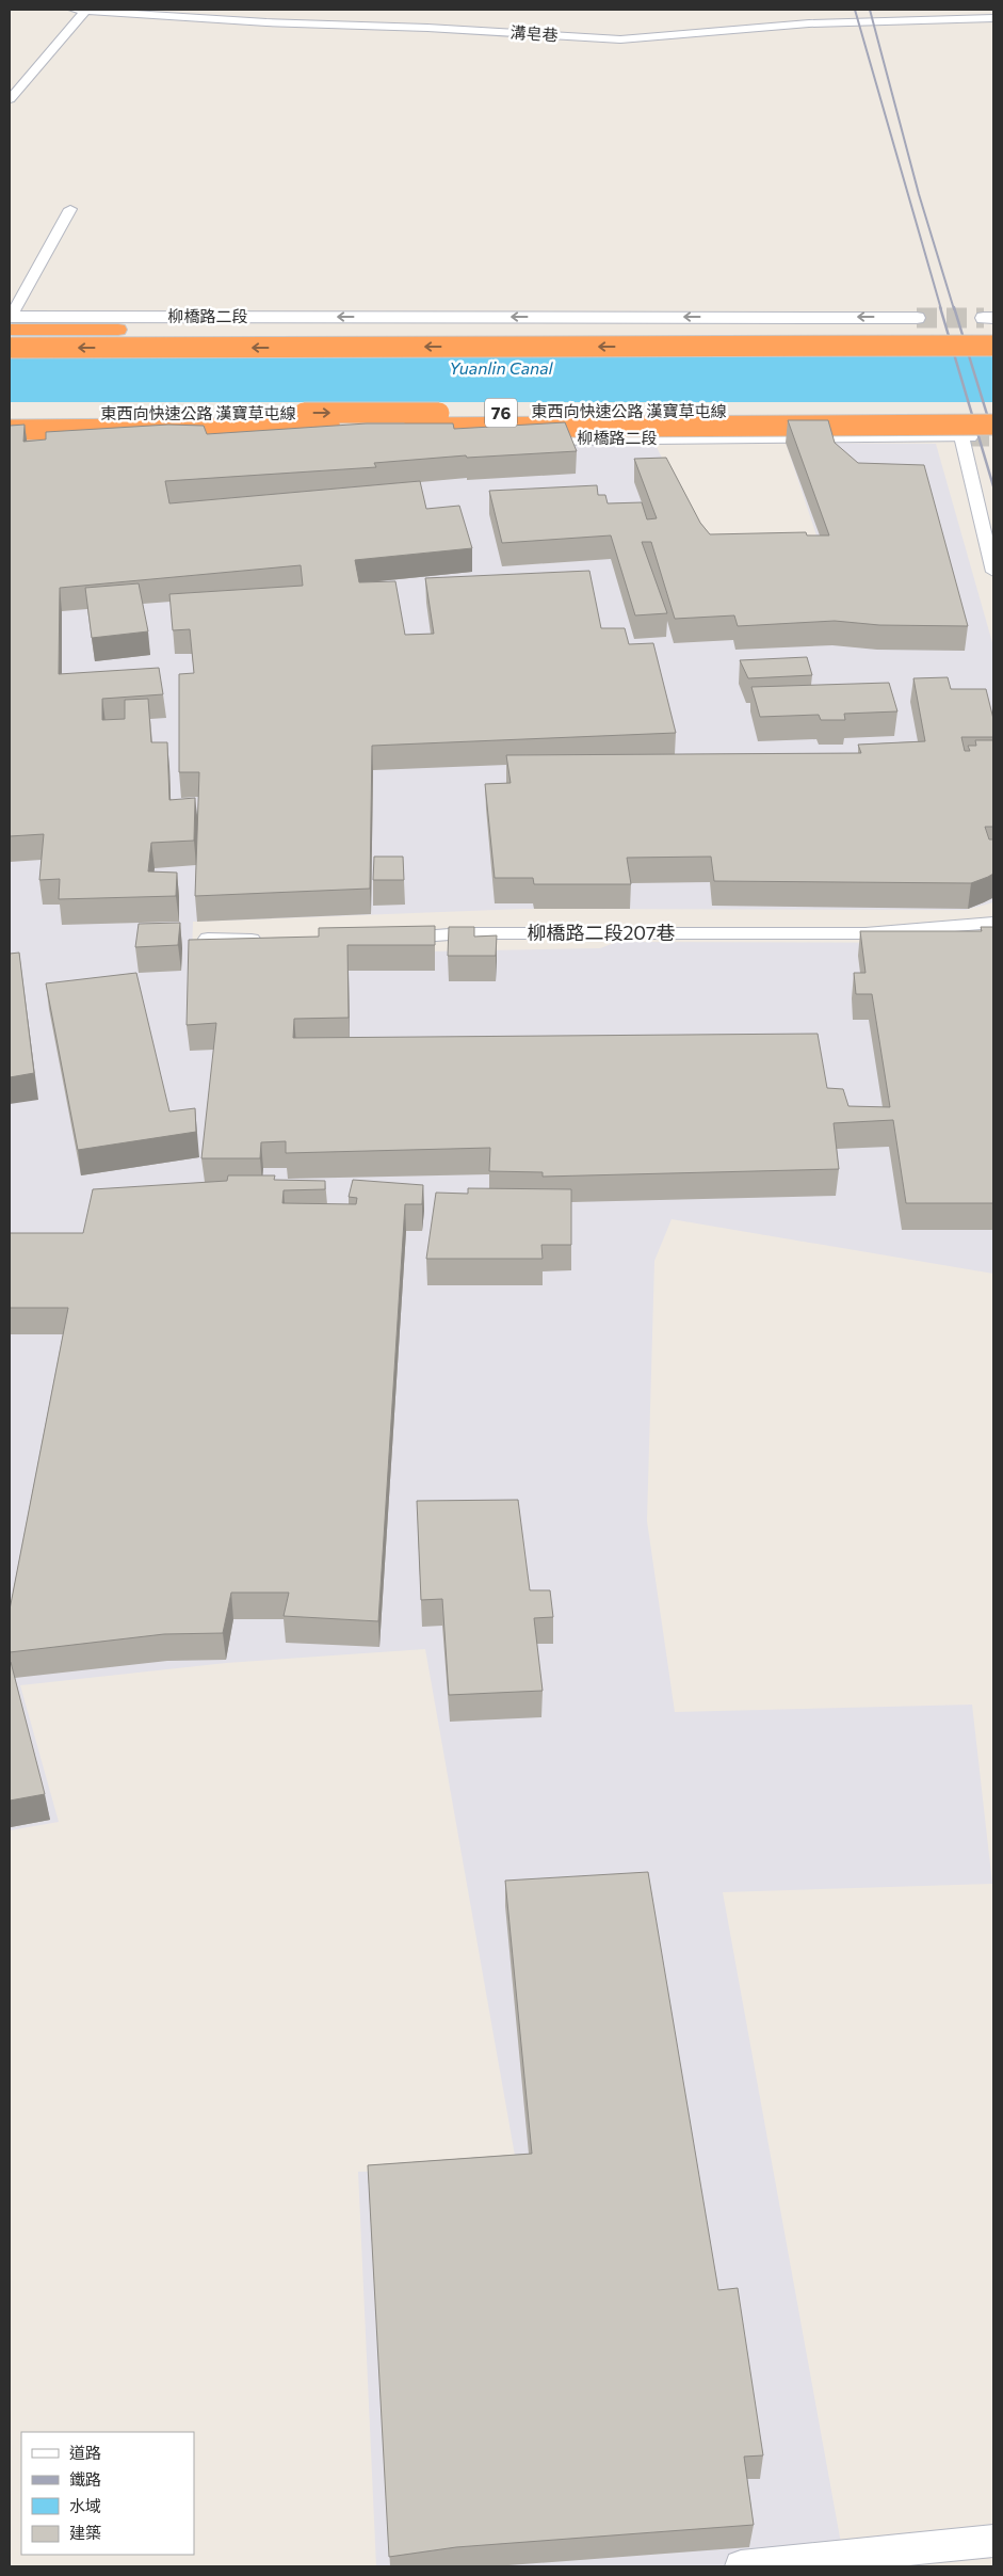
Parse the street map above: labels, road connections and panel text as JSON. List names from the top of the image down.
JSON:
{
  "streets": {
    "highway": ["東西向快速公路 漢寶草屯線", "76"],
    "main road": ["柳橋路二段"],
    "lane": ["溝皂巷", "柳橋路二段207巷"]
  },
  "water": ["Yuanlin Canal"],
  "legend": [
    "道路",
    "鐵路",
    "水域",
    "建築"
  ]
}
